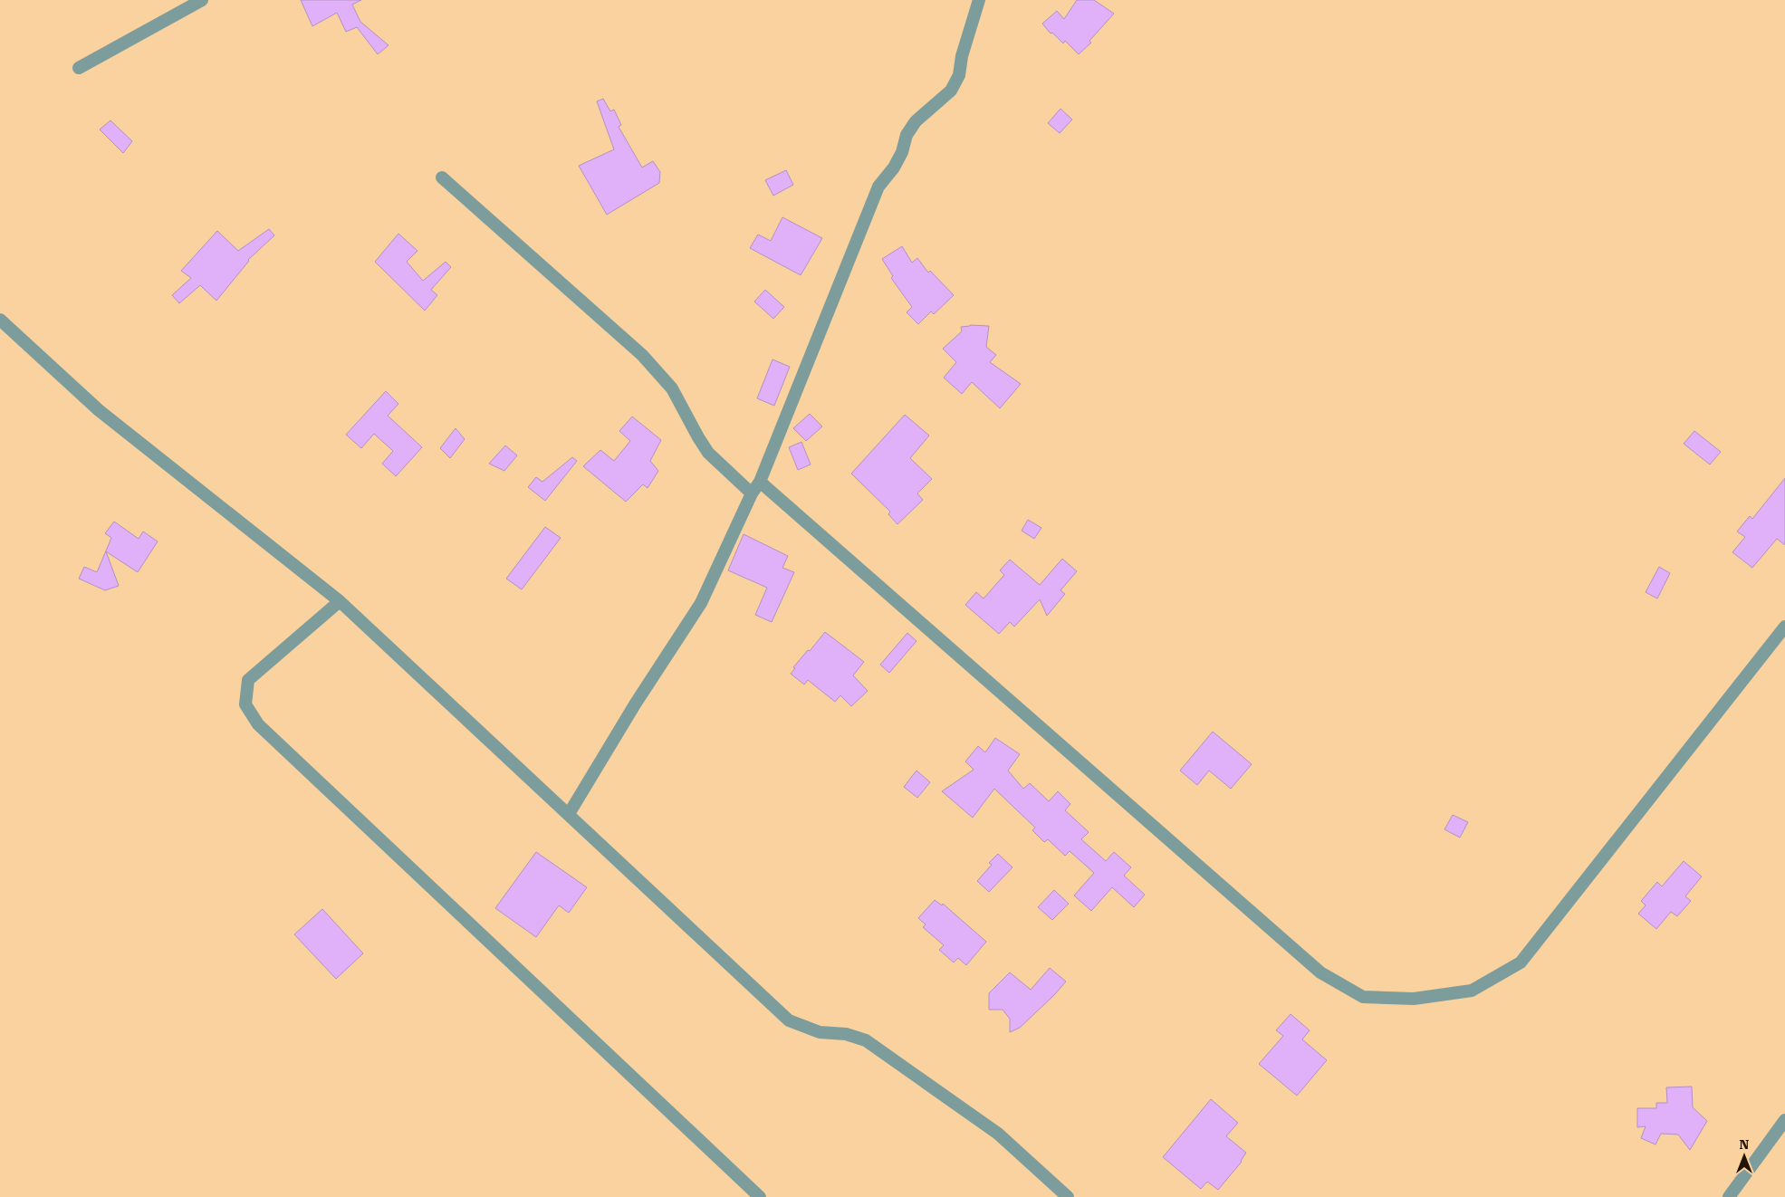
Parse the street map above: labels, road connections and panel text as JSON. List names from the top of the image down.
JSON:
{
  "north": "top"
}
